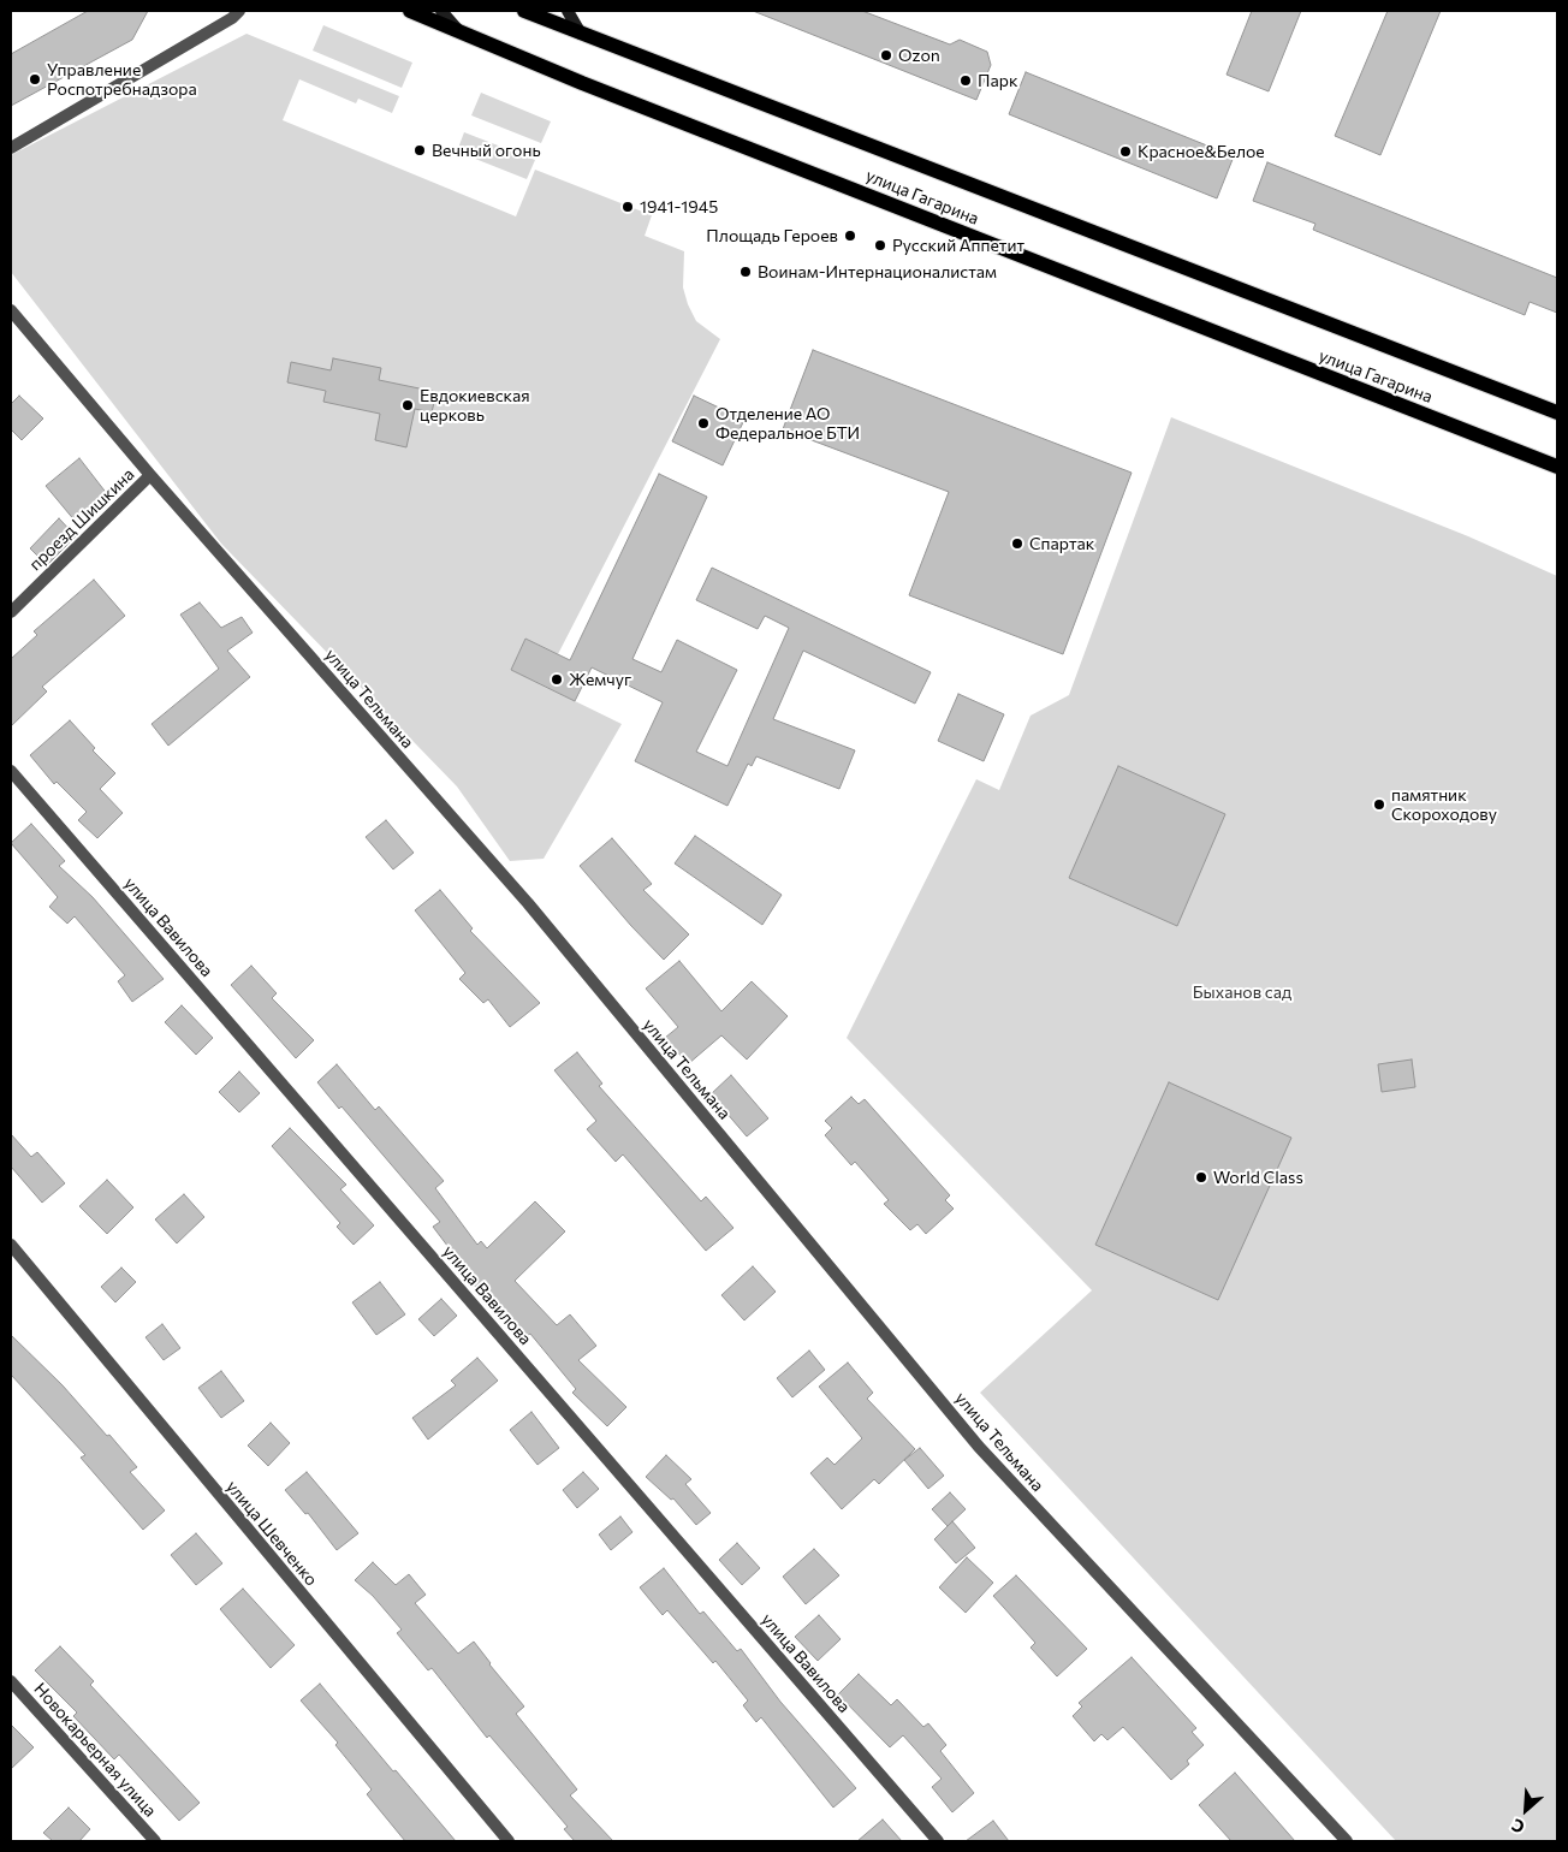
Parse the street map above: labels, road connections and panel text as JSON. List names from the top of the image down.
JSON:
{
  "streets": {
    "main road": ["улица Гагарина"],
    "street": [
      "проезд Шишкина",
      "улица Тельмана",
      "улица Вавилова",
      "улица Шевченко",
      "Новокарьерная улица"
    ]
  },
  "crossings": [
    ["проезд Шишкина", "улица Тельмана"]
  ],
  "parks": ["Быханов сад"],
  "places": [
    "Ozon",
    "Управление Роспотребнадзора",
    "Парк",
    "Вечный огонь",
    "Красное&Белое",
    "1941-1945",
    "Площадь Героев",
    "Русский Аппетит",
    "Воинам-Интернационалистам",
    "Евдокиевская церковь",
    "Отделение АО Федеральное БТИ",
    "Спартак",
    "Жемчуг",
    "памятник Скороходову",
    "World Class"
  ],
  "north": "bottom left"
}
